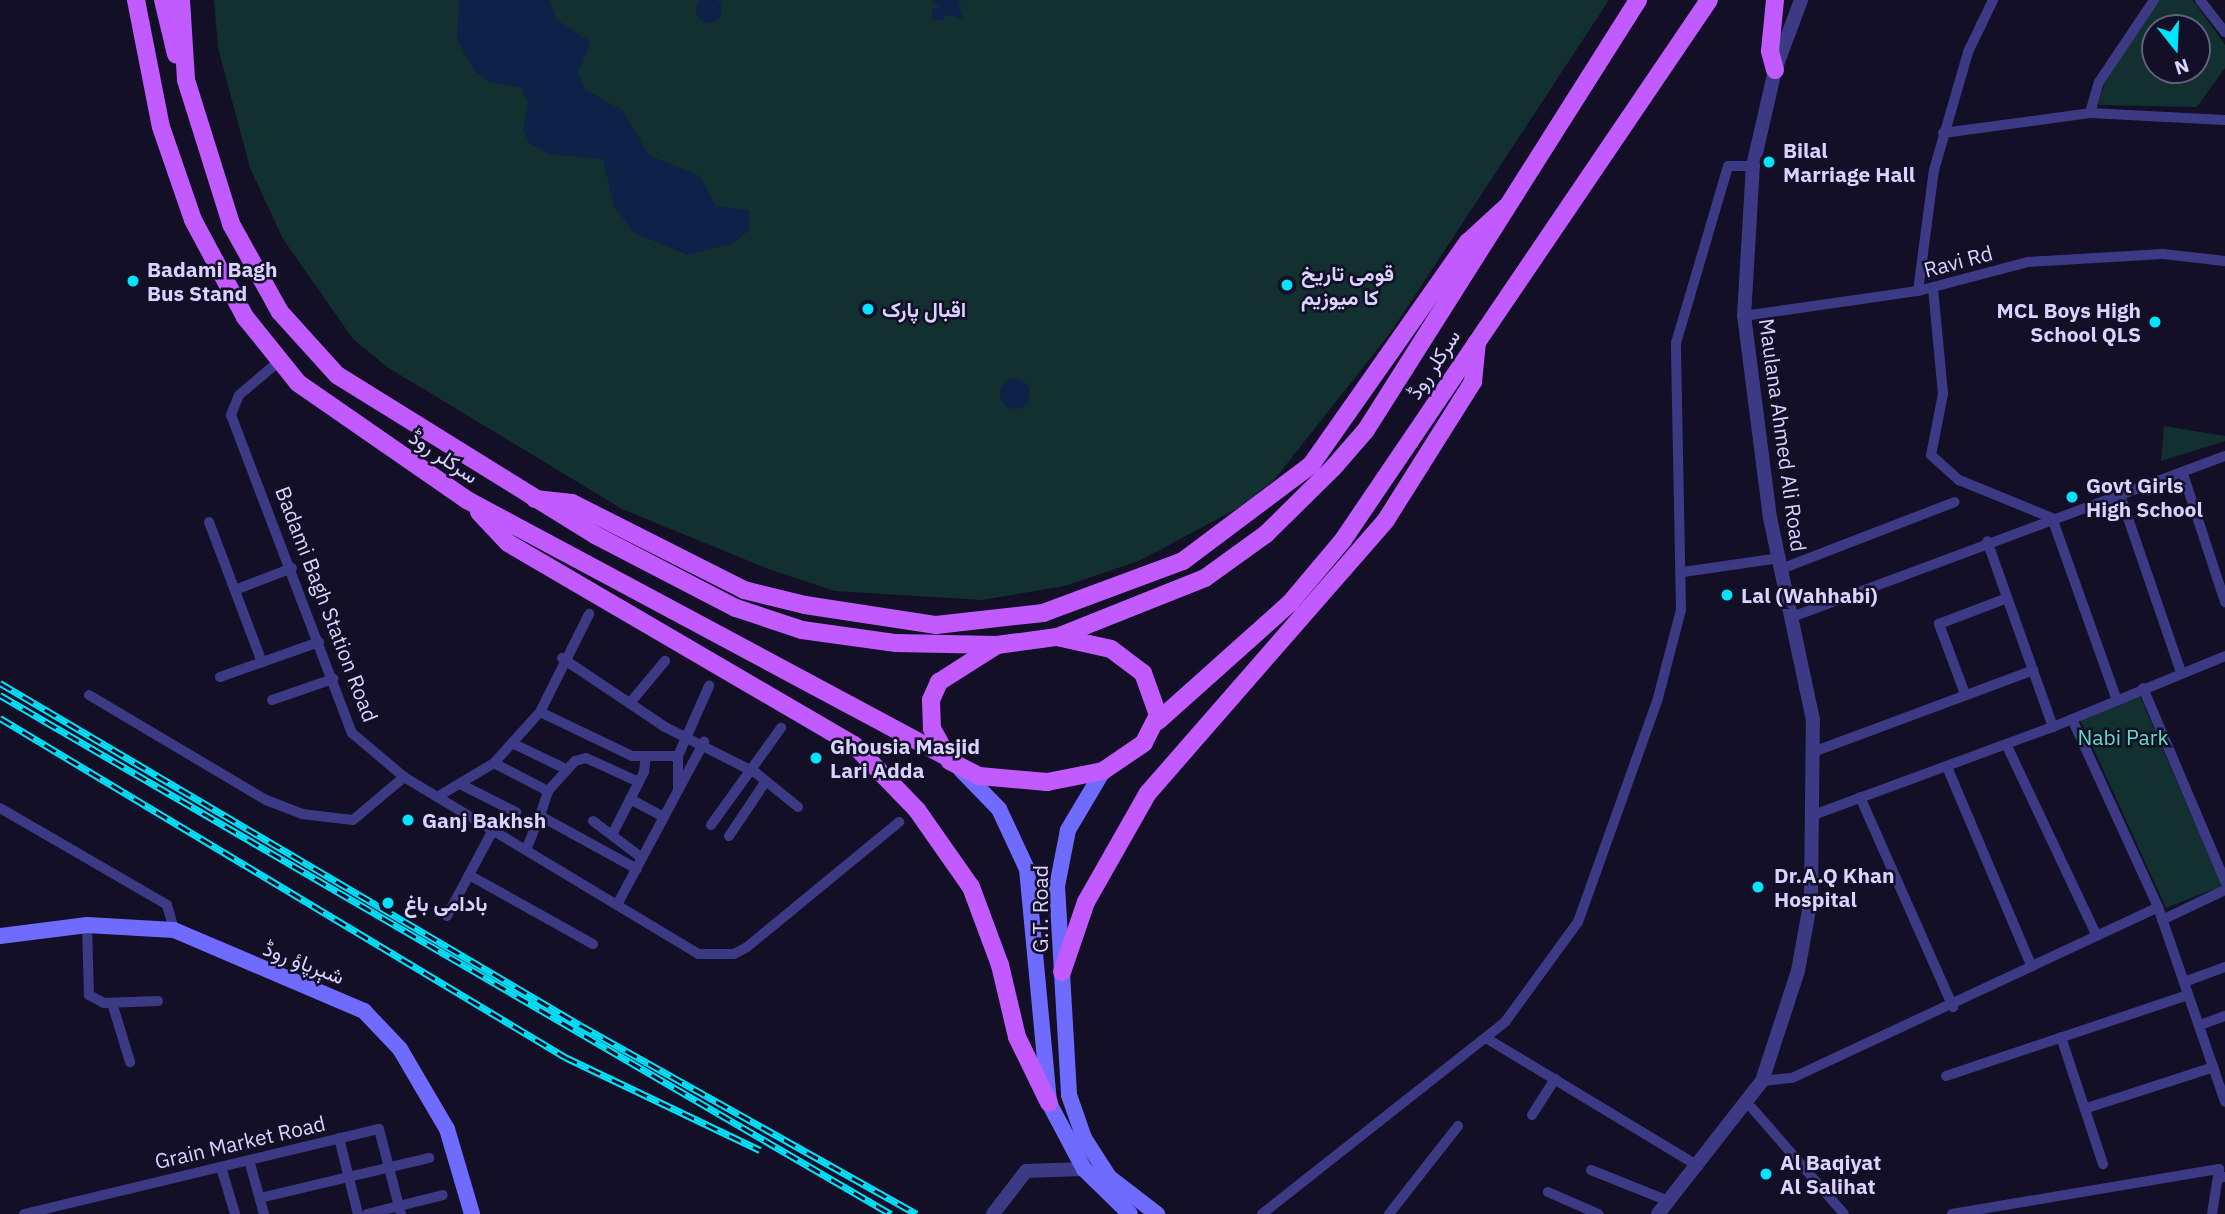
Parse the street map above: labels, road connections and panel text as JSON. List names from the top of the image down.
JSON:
{
  "streets": {
    "main road": ["سرکلر روڈ", "G.T. Road", "شېرپاؤ روڈ"],
    "street": [
      "Ravi Rd",
      "Maulana Ahmed Ali Road",
      "Badami Bagh Station Road",
      "Grain Market Road"
    ]
  },
  "crossings": [
    ["سرکلر روڈ", "Badami Bagh Station Road"],
    ["سرکلر روڈ", "G.T. Road"]
  ],
  "parks": ["Nabi Park"],
  "places": [
    "Bilal Marriage Hall",
    "Badami Bagh Bus Stand",
    "قومی تاریخ کا میوزیم",
    "اقبال پارک",
    "MCL Boys High School QLS",
    "Govt Girls High School",
    "Lal (Wahhabi)",
    "Ghousia Masjid Lari Adda",
    "Ganj Bakhsh",
    "Dr.A.Q Khan Hospital",
    "بادامی باغ",
    "Al Baqiyat Al Salihat"
  ],
  "north": "bottom"
}
